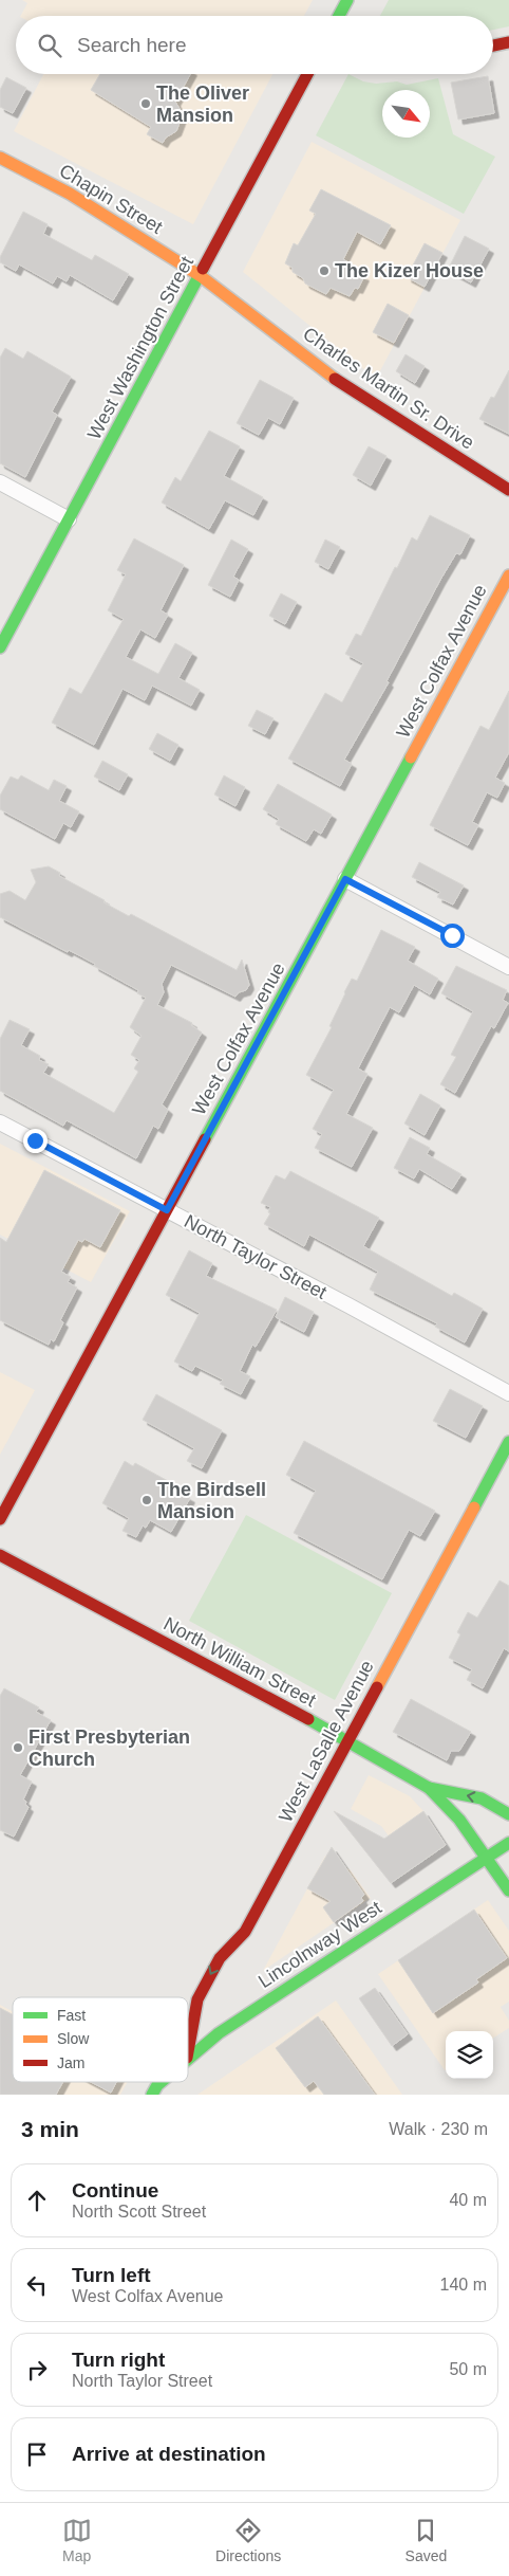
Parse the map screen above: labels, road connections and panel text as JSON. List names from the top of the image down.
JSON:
{
  "streets": {
    "street": [
      "Chapin Street",
      "West Washington Street",
      "Charles Martin Sr. Drive",
      "West Colfax Avenue",
      "North Taylor Street",
      "North William Street",
      "West LaSalle Avenue",
      "Lincolnway West"
    ]
  },
  "crossings": [
    ["Chapin Street", "West Washington Street"],
    ["Chapin Street", "Charles Martin Sr. Drive"],
    ["West Washington Street", "Charles Martin Sr. Drive"],
    ["West Colfax Avenue", "North Taylor Street"],
    ["North William Street", "West LaSalle Avenue"],
    ["North William Street", "Lincolnway West"]
  ],
  "one_way": ["West LaSalle Avenue"],
  "places": [
    "The Oliver Mansion",
    "The Kizer House",
    "The Birdsell Mansion",
    "First Presbyterian Church"
  ],
  "legend": ["Fast", "Slow", "Jam"],
  "north": "bottom right",
  "page": {
    "search": "Search here",
    "heading": ["3 min", "Walk · 230 m"],
    "list": [
      ["Continue", "North Scott Street", "40 m"],
      ["Turn left", "West Colfax Avenue", "140 m"],
      ["Turn right", "North Taylor Street", "50 m"],
      "Arrive at destination"
    ],
    "nav": ["Map", "Directions", "Saved"]
  }
}
